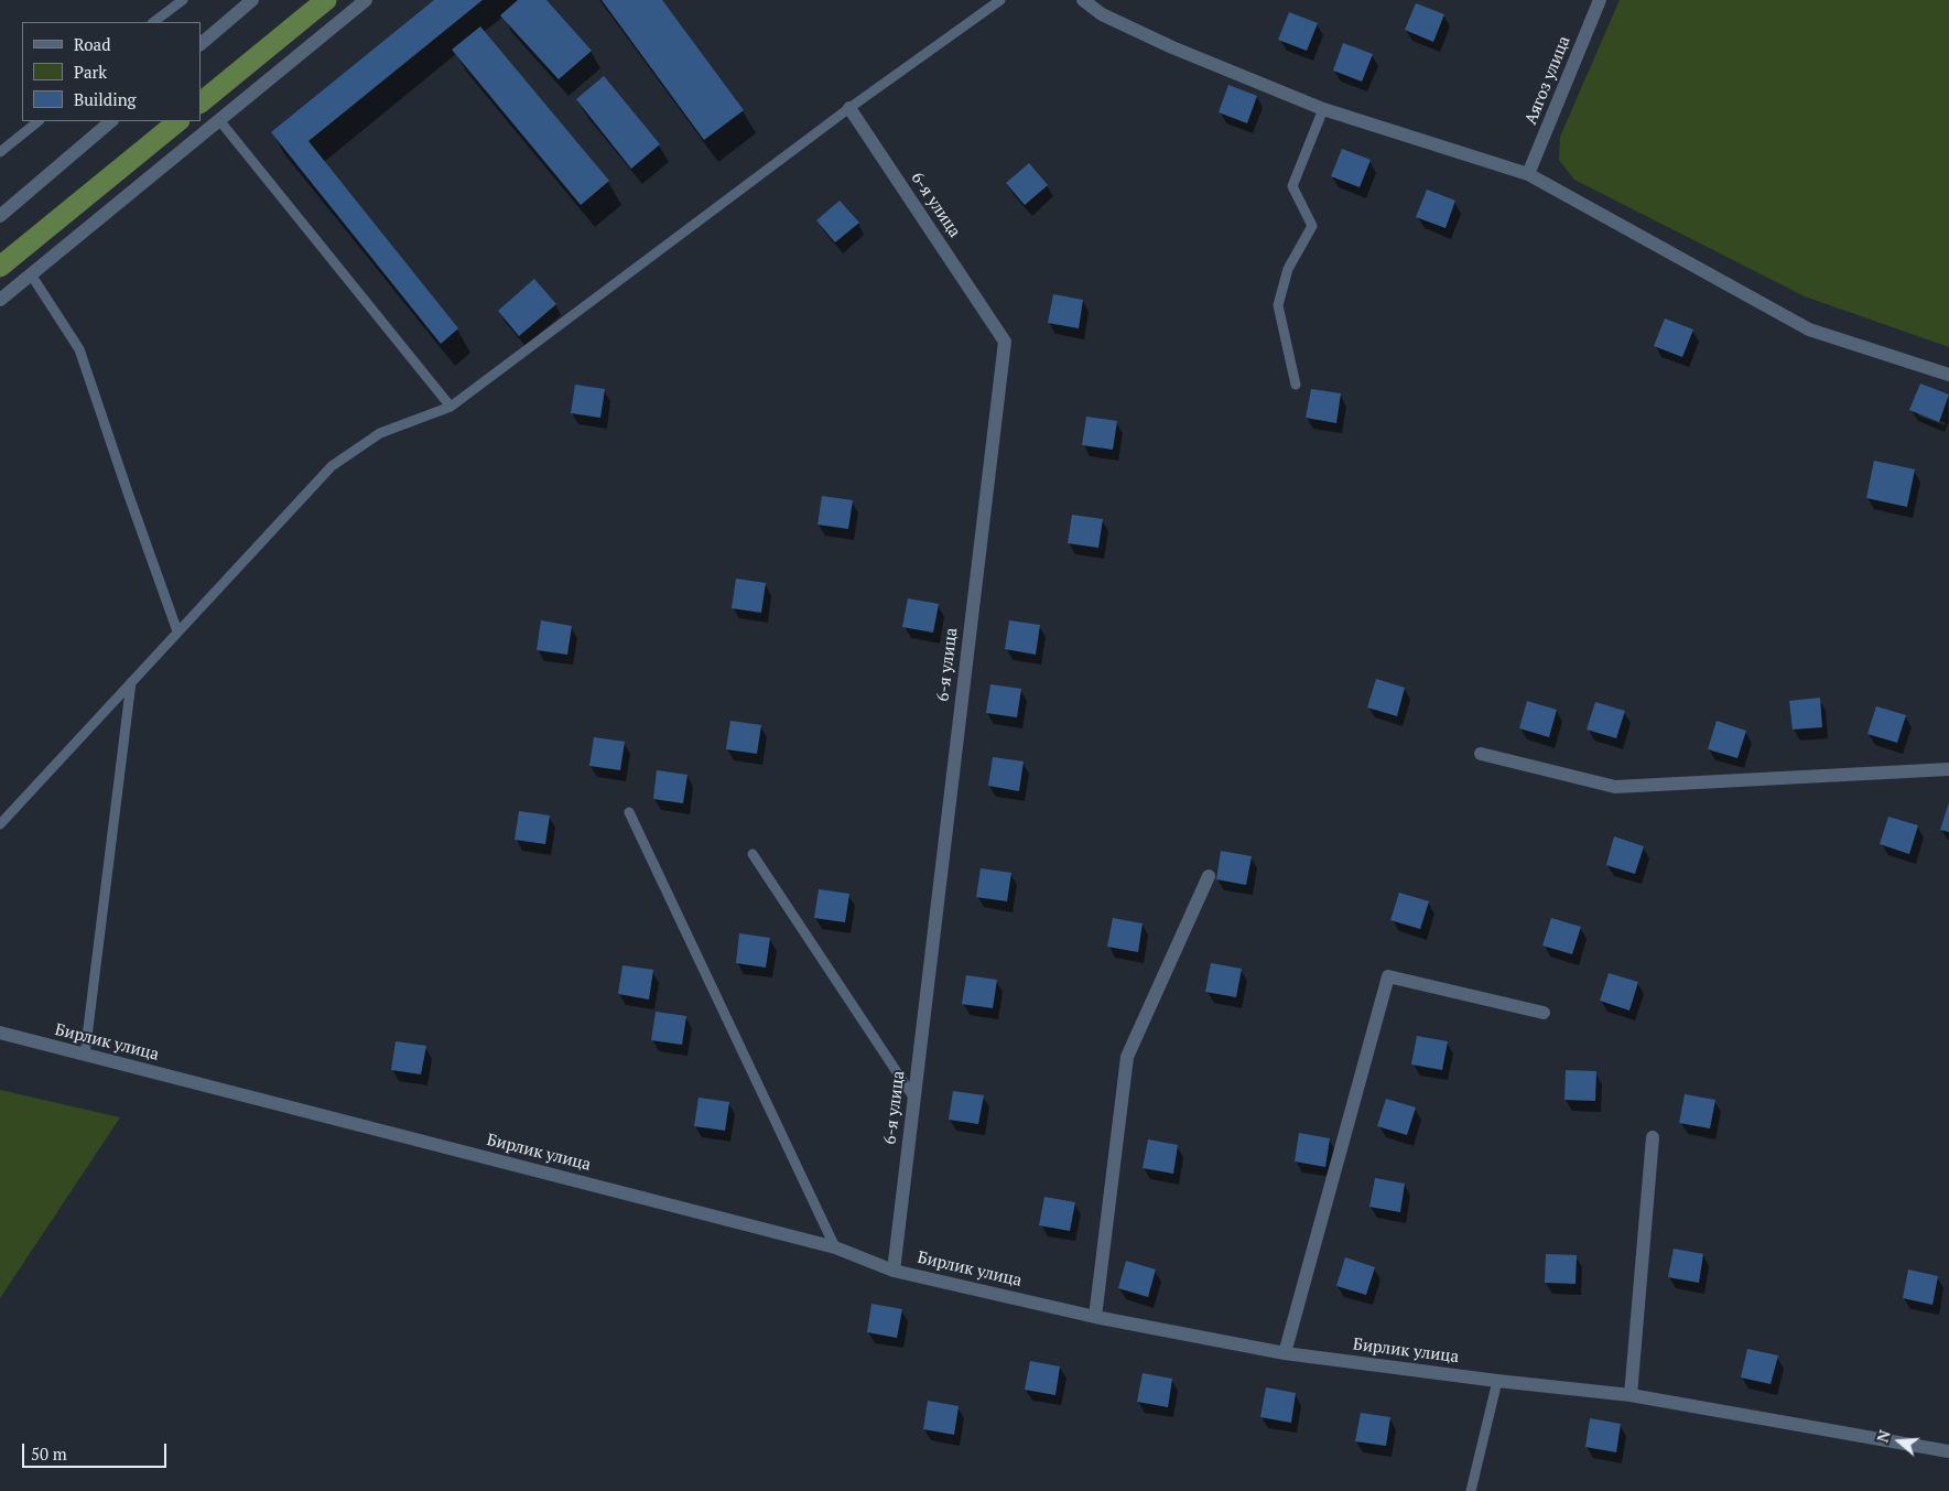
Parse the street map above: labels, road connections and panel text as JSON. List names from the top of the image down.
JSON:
{
  "streets": {
    "street": ["Аягоз улица", "6-я улица", "Бирлик улица"]
  },
  "crossings": [
    ["6-я улица", "Бирлик улица"]
  ],
  "legend": ["Road", "Park", "Building"],
  "scale_bar": "50 m",
  "north": "left"
}
